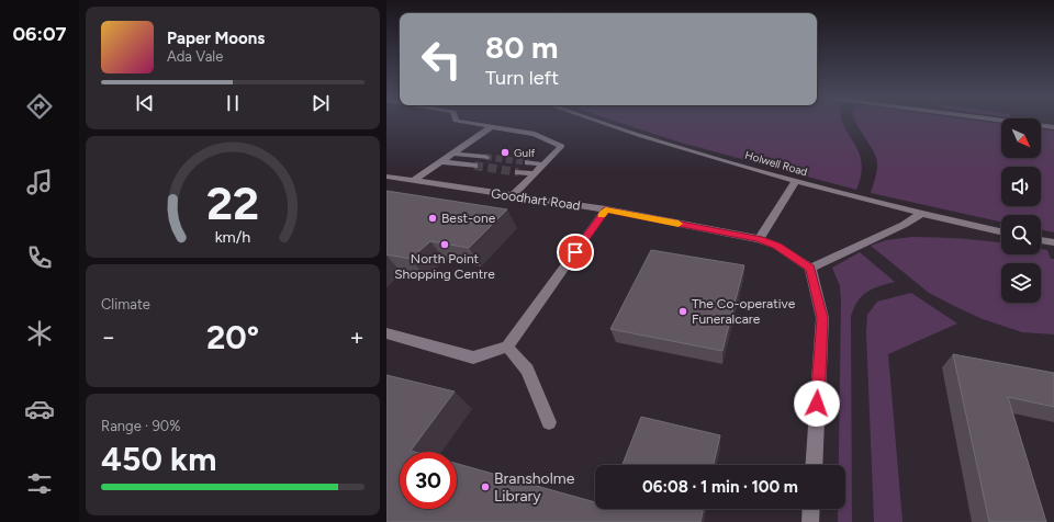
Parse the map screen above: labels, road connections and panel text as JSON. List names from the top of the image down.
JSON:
{
  "streets": {
    "street": ["Holwell Road", "Goodhart Road"]
  },
  "places": [
    "Gulf",
    "Best-one",
    "North Point Shopping Centre",
    "The Co-operative Funeralcare",
    "Bransholme Library"
  ],
  "north": "bottom right",
  "page": {
    "tabs": "06:07",
    "turn": ["80 m", "Turn left"],
    "song": ["Paper Moons", "Ada Vale"],
    "tile": [
      "Climate",
      ["Range · 90%", "450 km"]
    ],
    "heat": ["−", "20°", "+"],
    "limit": "30",
    "trip": "06:08 · 1 min · 100 m",
    "gauge": ["22", "km/h"]
  }
}
